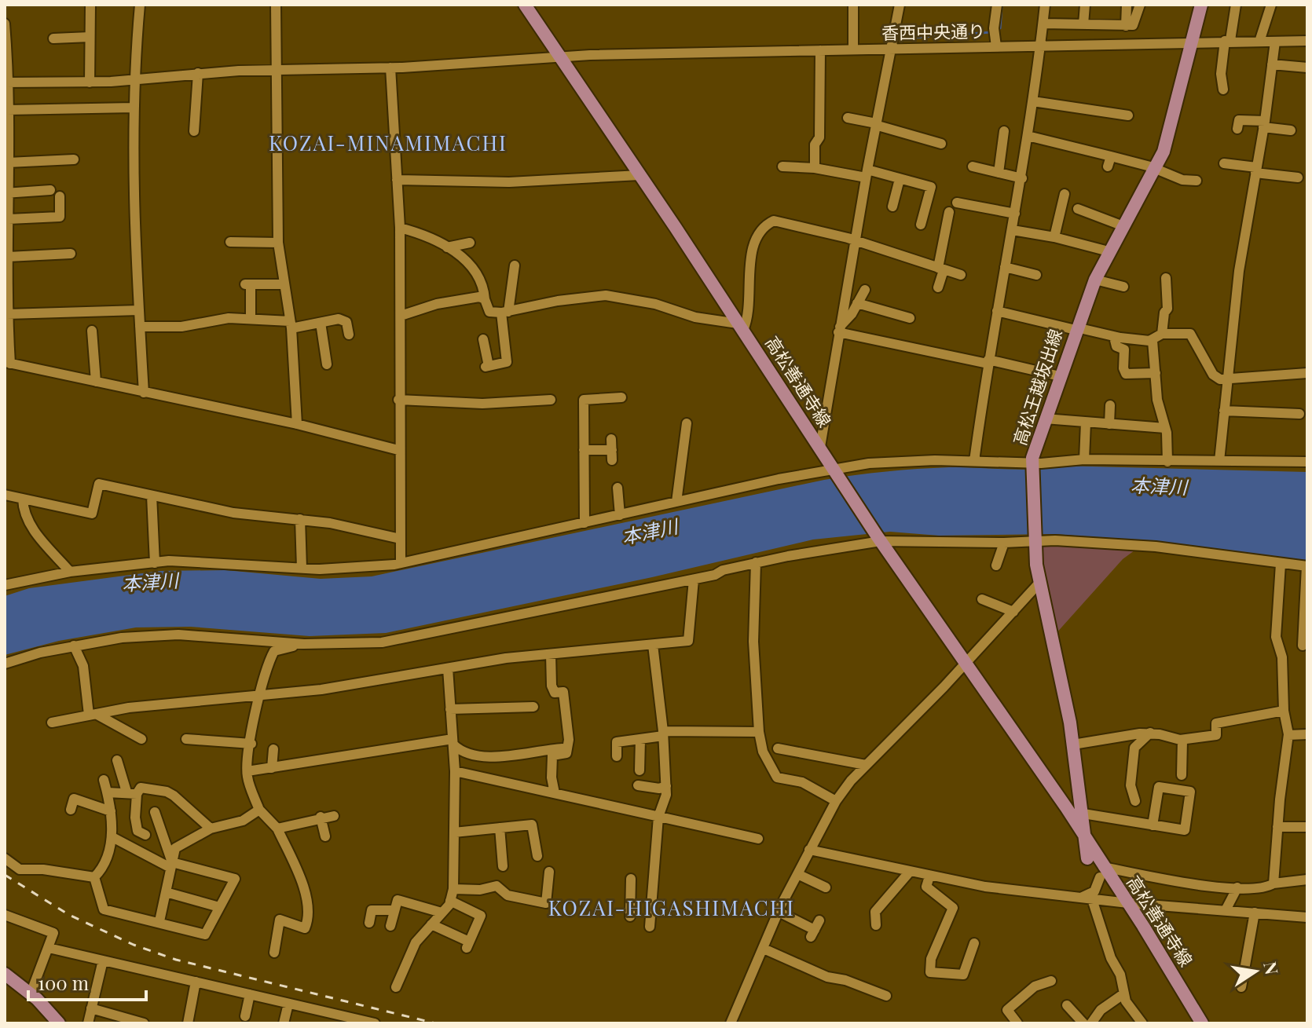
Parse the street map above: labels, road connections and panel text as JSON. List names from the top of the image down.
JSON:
{
  "streets": {
    "main road": ["高松善通寺線", "高松王越坂出線"],
    "street": ["香西中央通り"]
  },
  "crossings": [
    ["香西中央通り", "高松善通寺線"],
    ["香西中央通り", "高松王越坂出線"],
    ["高松善通寺線", "高松王越坂出線"]
  ],
  "districts": ["KOZAI-MINAMIMACHI", "KOZAI-HIGASHIMACHI"],
  "water": ["本津川"],
  "scale_bar": "100 m",
  "north": "right"
}
